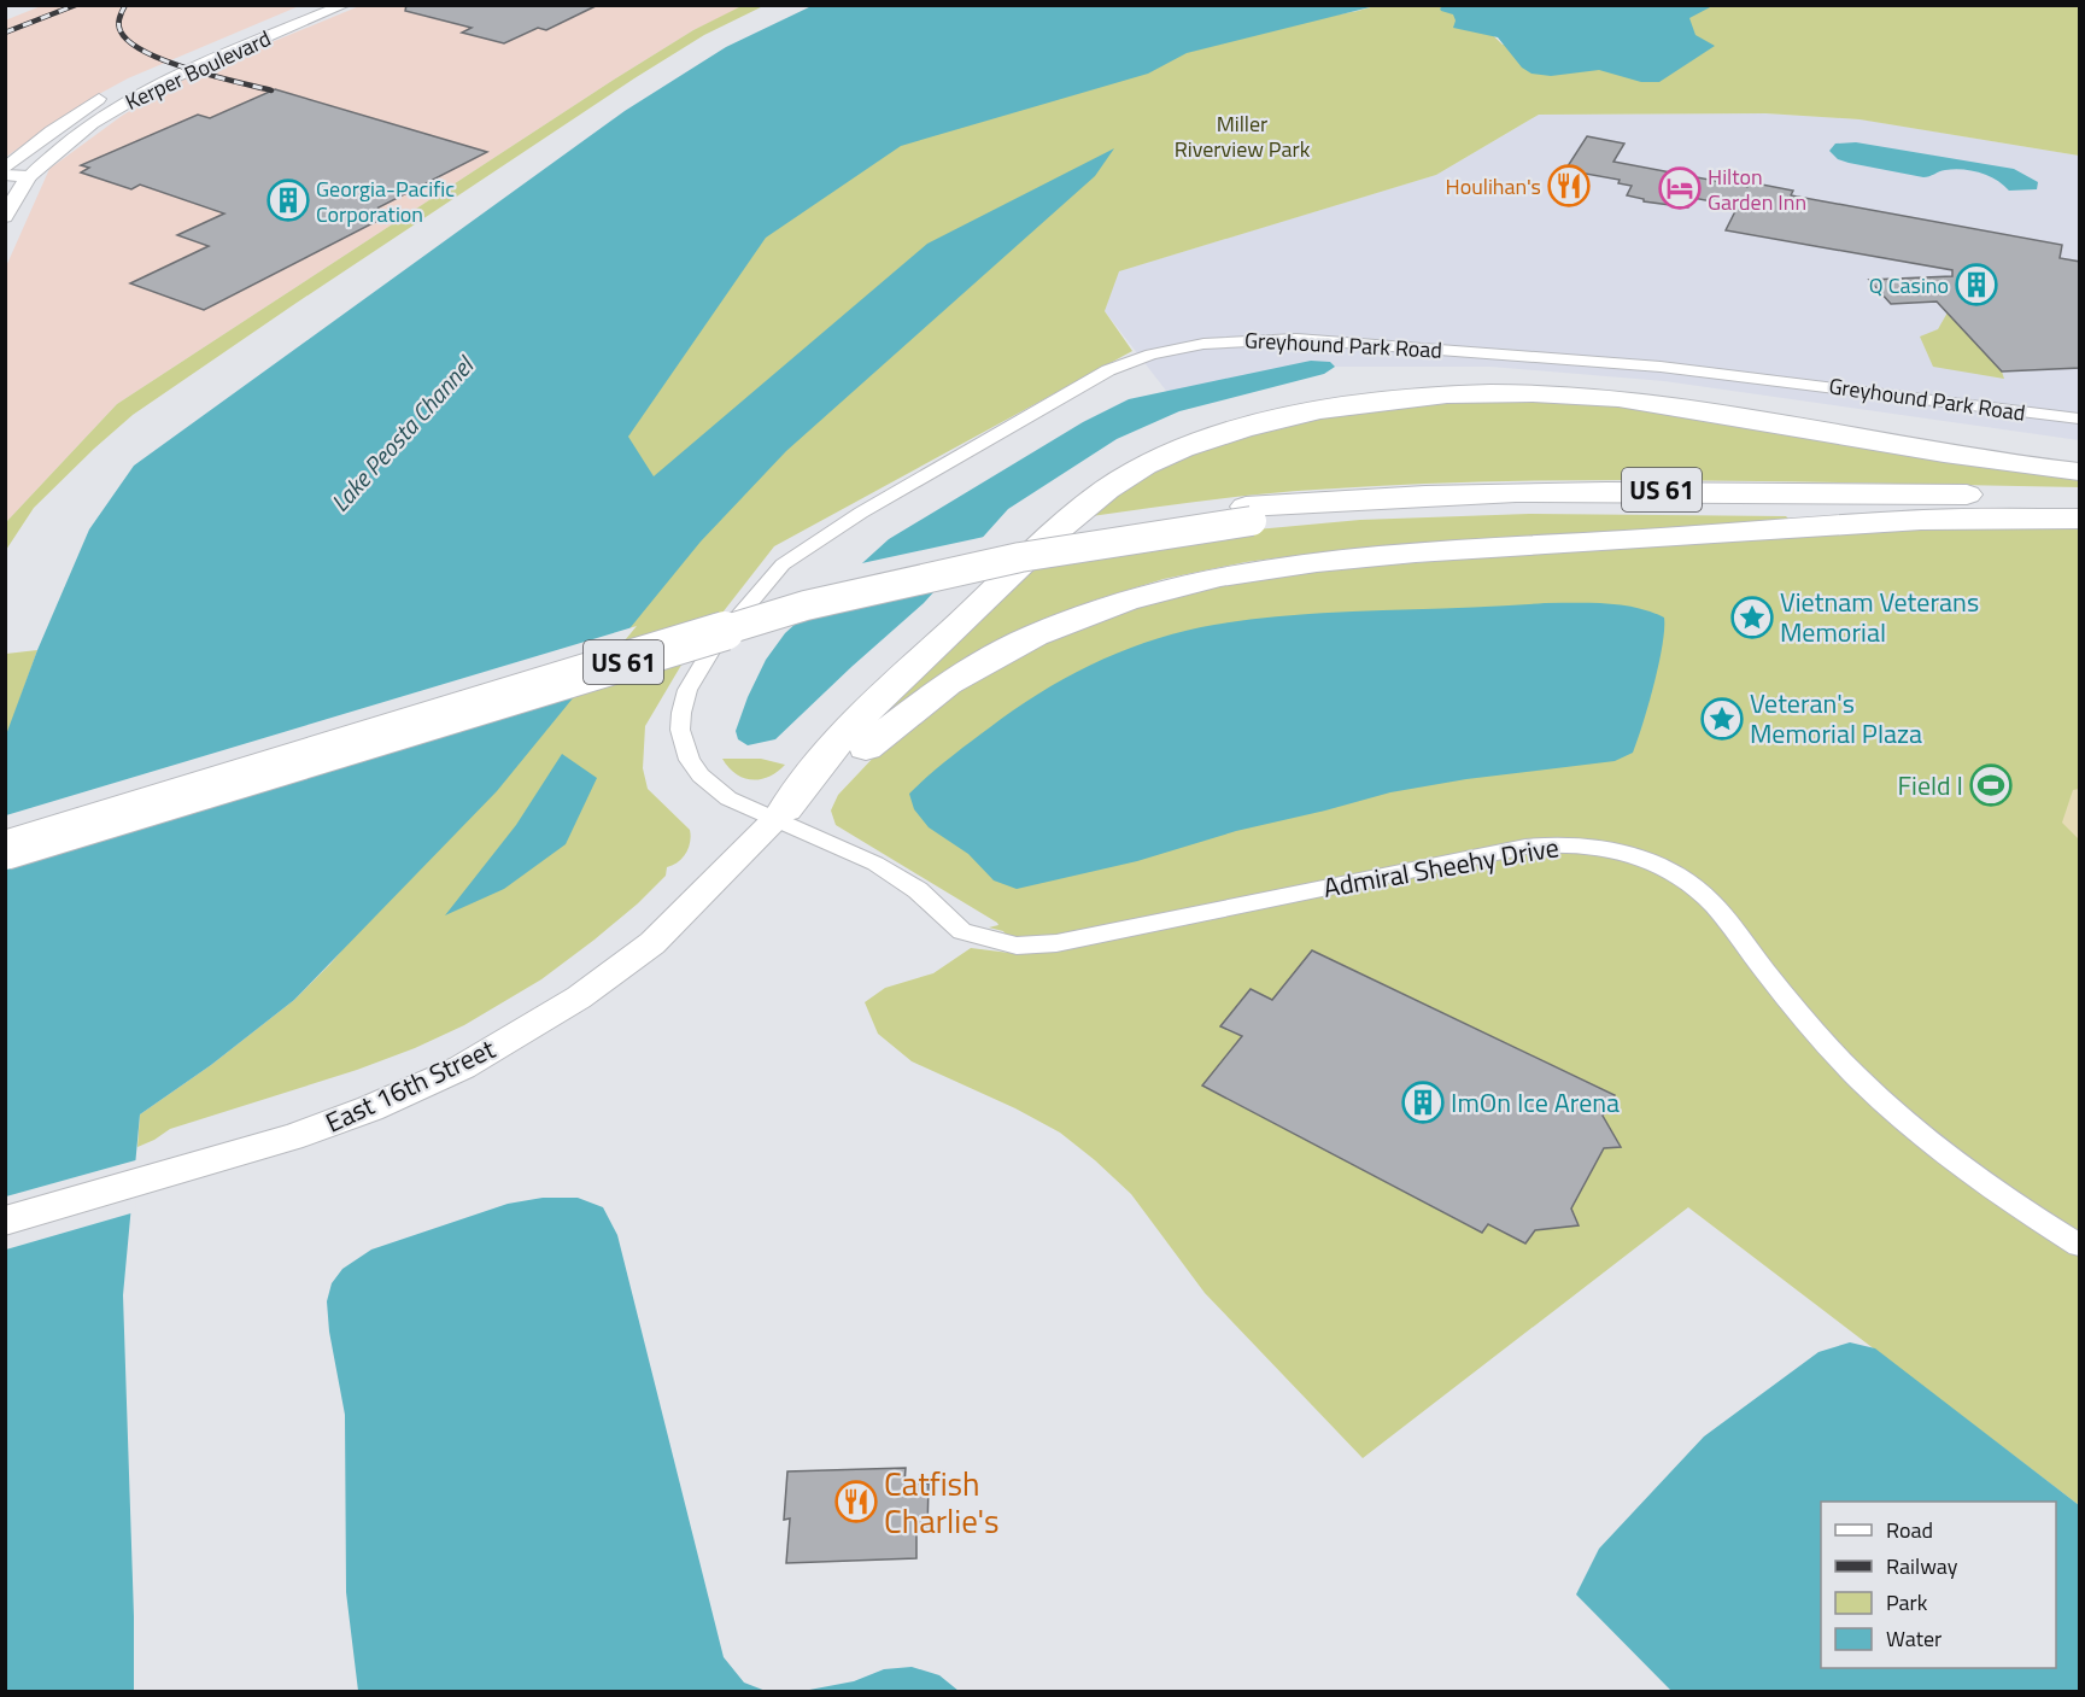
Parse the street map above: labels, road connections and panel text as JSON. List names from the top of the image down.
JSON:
{
  "streets": {
    "highway": ["US 61"],
    "main road": ["Kerper Boulevard", "East 16th Street"],
    "street": ["Greyhound Park Road", "Admiral Sheehy Drive"]
  },
  "crossings": [
    ["Greyhound Park Road", "Admiral Sheehy Drive"],
    ["Greyhound Park Road", "East 16th Street"],
    ["Admiral Sheehy Drive", "East 16th Street"]
  ],
  "water": ["Lake Peosta Channel"],
  "parks": ["Miller Riverview Park"],
  "places": {
    "restaurant": ["Houlihan's", "Catfish Charlie's"],
    "hotel": ["Hilton Garden Inn"],
    "building": ["Georgia-Pacific Corporation", "Q Casino", "ImOn Ice Arena"],
    "place": ["Vietnam Veterans Memorial", "Veteran's Memorial Plaza"],
    "sports": ["Field I"]
  },
  "legend": [
    "Road",
    "Railway",
    "Park",
    "Water"
  ]
}
